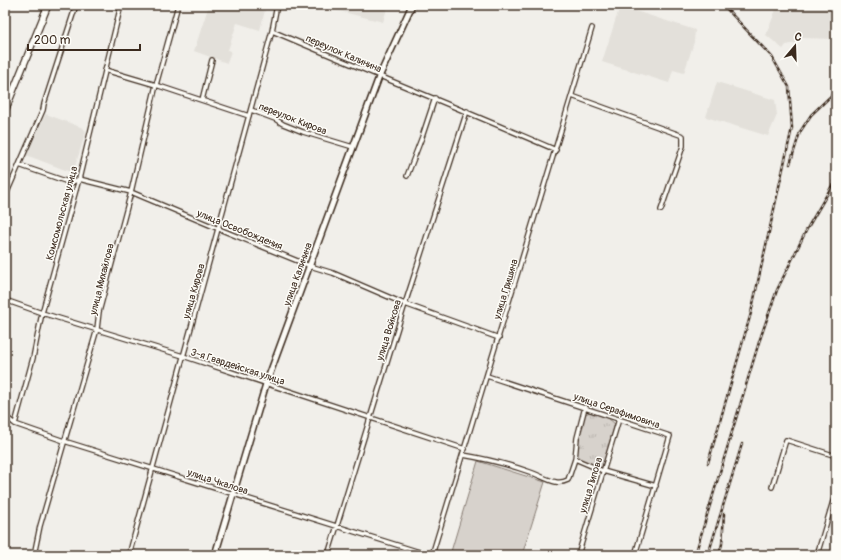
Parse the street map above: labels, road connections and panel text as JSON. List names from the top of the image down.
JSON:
{
  "streets": {
    "street": [
      "переулок Калинина",
      "переулок Кирова",
      "Комсомольская улица",
      "улица Освобождения",
      "улица Калинина",
      "улица Михайлова",
      "улица Гришина",
      "улица Кирова",
      "улица Войкова",
      "3-я Гвардейская улица",
      "улица Серафимовича",
      "улица Чкалова",
      "улица Липова"
    ]
  },
  "crossings": [
    ["переулок Калинина", "улица Калинина"],
    ["переулок Калинина", "улица Гришина"],
    ["переулок Калинина", "улица Кирова"],
    ["переулок Калинина", "улица Войкова"],
    ["переулок Кирова", "улица Калинина"],
    ["переулок Кирова", "улица Кирова"],
    ["Комсомольская улица", "улица Освобождения"],
    ["Комсомольская улица", "3-я Гвардейская улица"],
    ["Комсомольская улица", "улица Чкалова"],
    ["улица Освобождения", "улица Калинина"],
    ["улица Освобождения", "улица Михайлова"],
    ["улица Освобождения", "улица Гришина"],
    ["улица Освобождения", "улица Кирова"],
    ["улица Освобождения", "улица Войкова"],
    ["улица Калинина", "3-я Гвардейская улица"],
    ["улица Калинина", "улица Чкалова"],
    ["улица Михайлова", "3-я Гвардейская улица"],
    ["улица Михайлова", "улица Чкалова"],
    ["улица Гришина", "3-я Гвардейская улица"],
    ["улица Гришина", "улица Серафимовича"],
    ["улица Гришина", "улица Чкалова"],
    ["улица Кирова", "3-я Гвардейская улица"],
    ["улица Кирова", "улица Чкалова"],
    ["улица Войкова", "3-я Гвардейская улица"],
    ["улица Войкова", "улица Чкалова"],
    ["улица Серафимовича", "улица Липова"]
  ],
  "scale_bar": "200 m",
  "north": "top"
}
